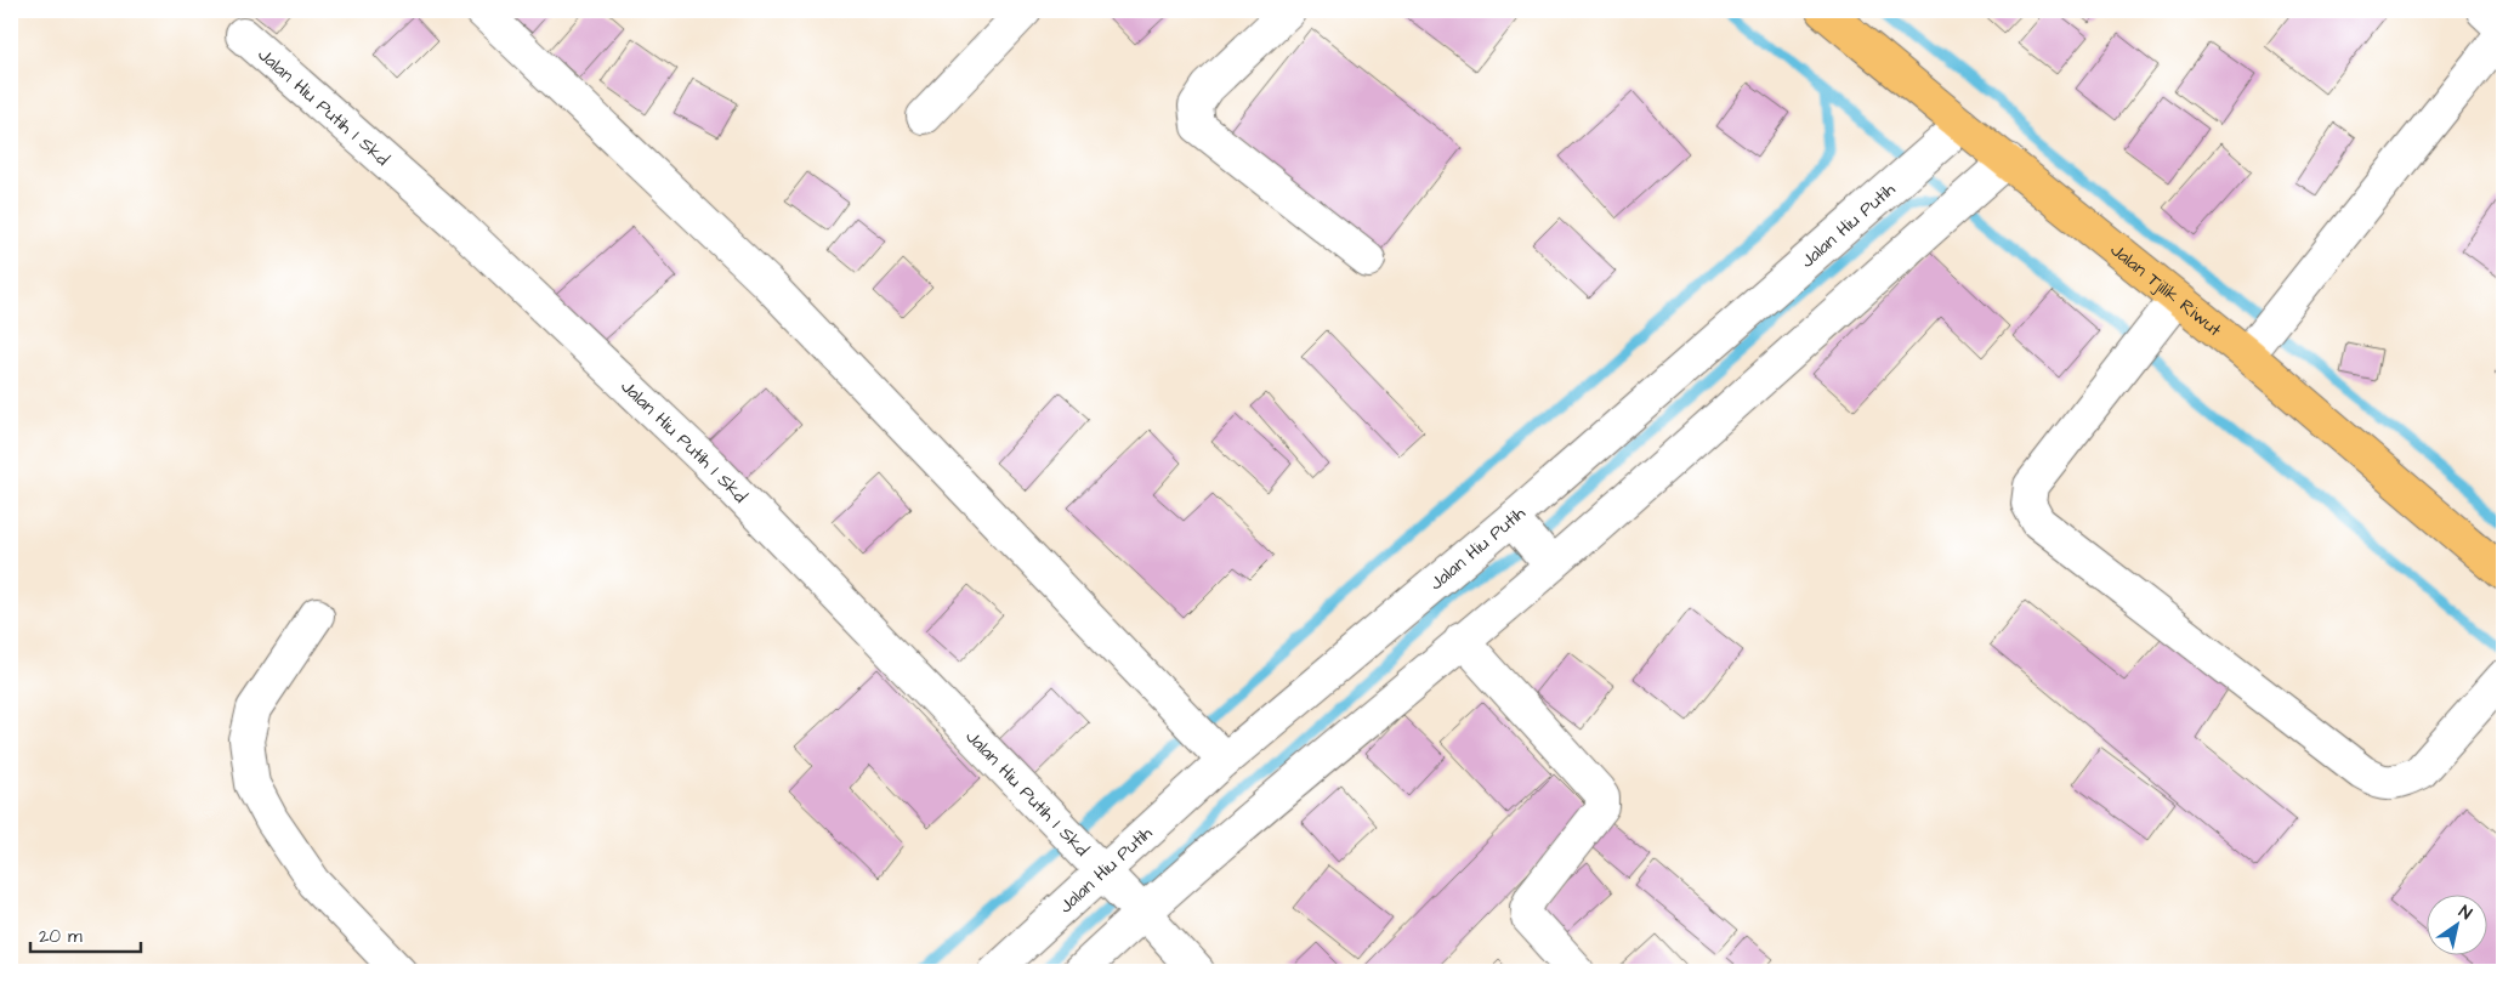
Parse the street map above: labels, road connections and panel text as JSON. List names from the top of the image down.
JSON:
{
  "streets": {
    "highway": ["Jalan Tjilik Riwut"],
    "street": ["Jalan Hiu Putih 1 Skd", "Jalan Hiu Putih"]
  },
  "crossings": [
    ["Jalan Hiu Putih 1 Skd", "Jalan Hiu Putih"],
    ["Jalan Hiu Putih", "Jalan Tjilik Riwut"]
  ],
  "scale_bar": "20 m",
  "north": "top right"
}
